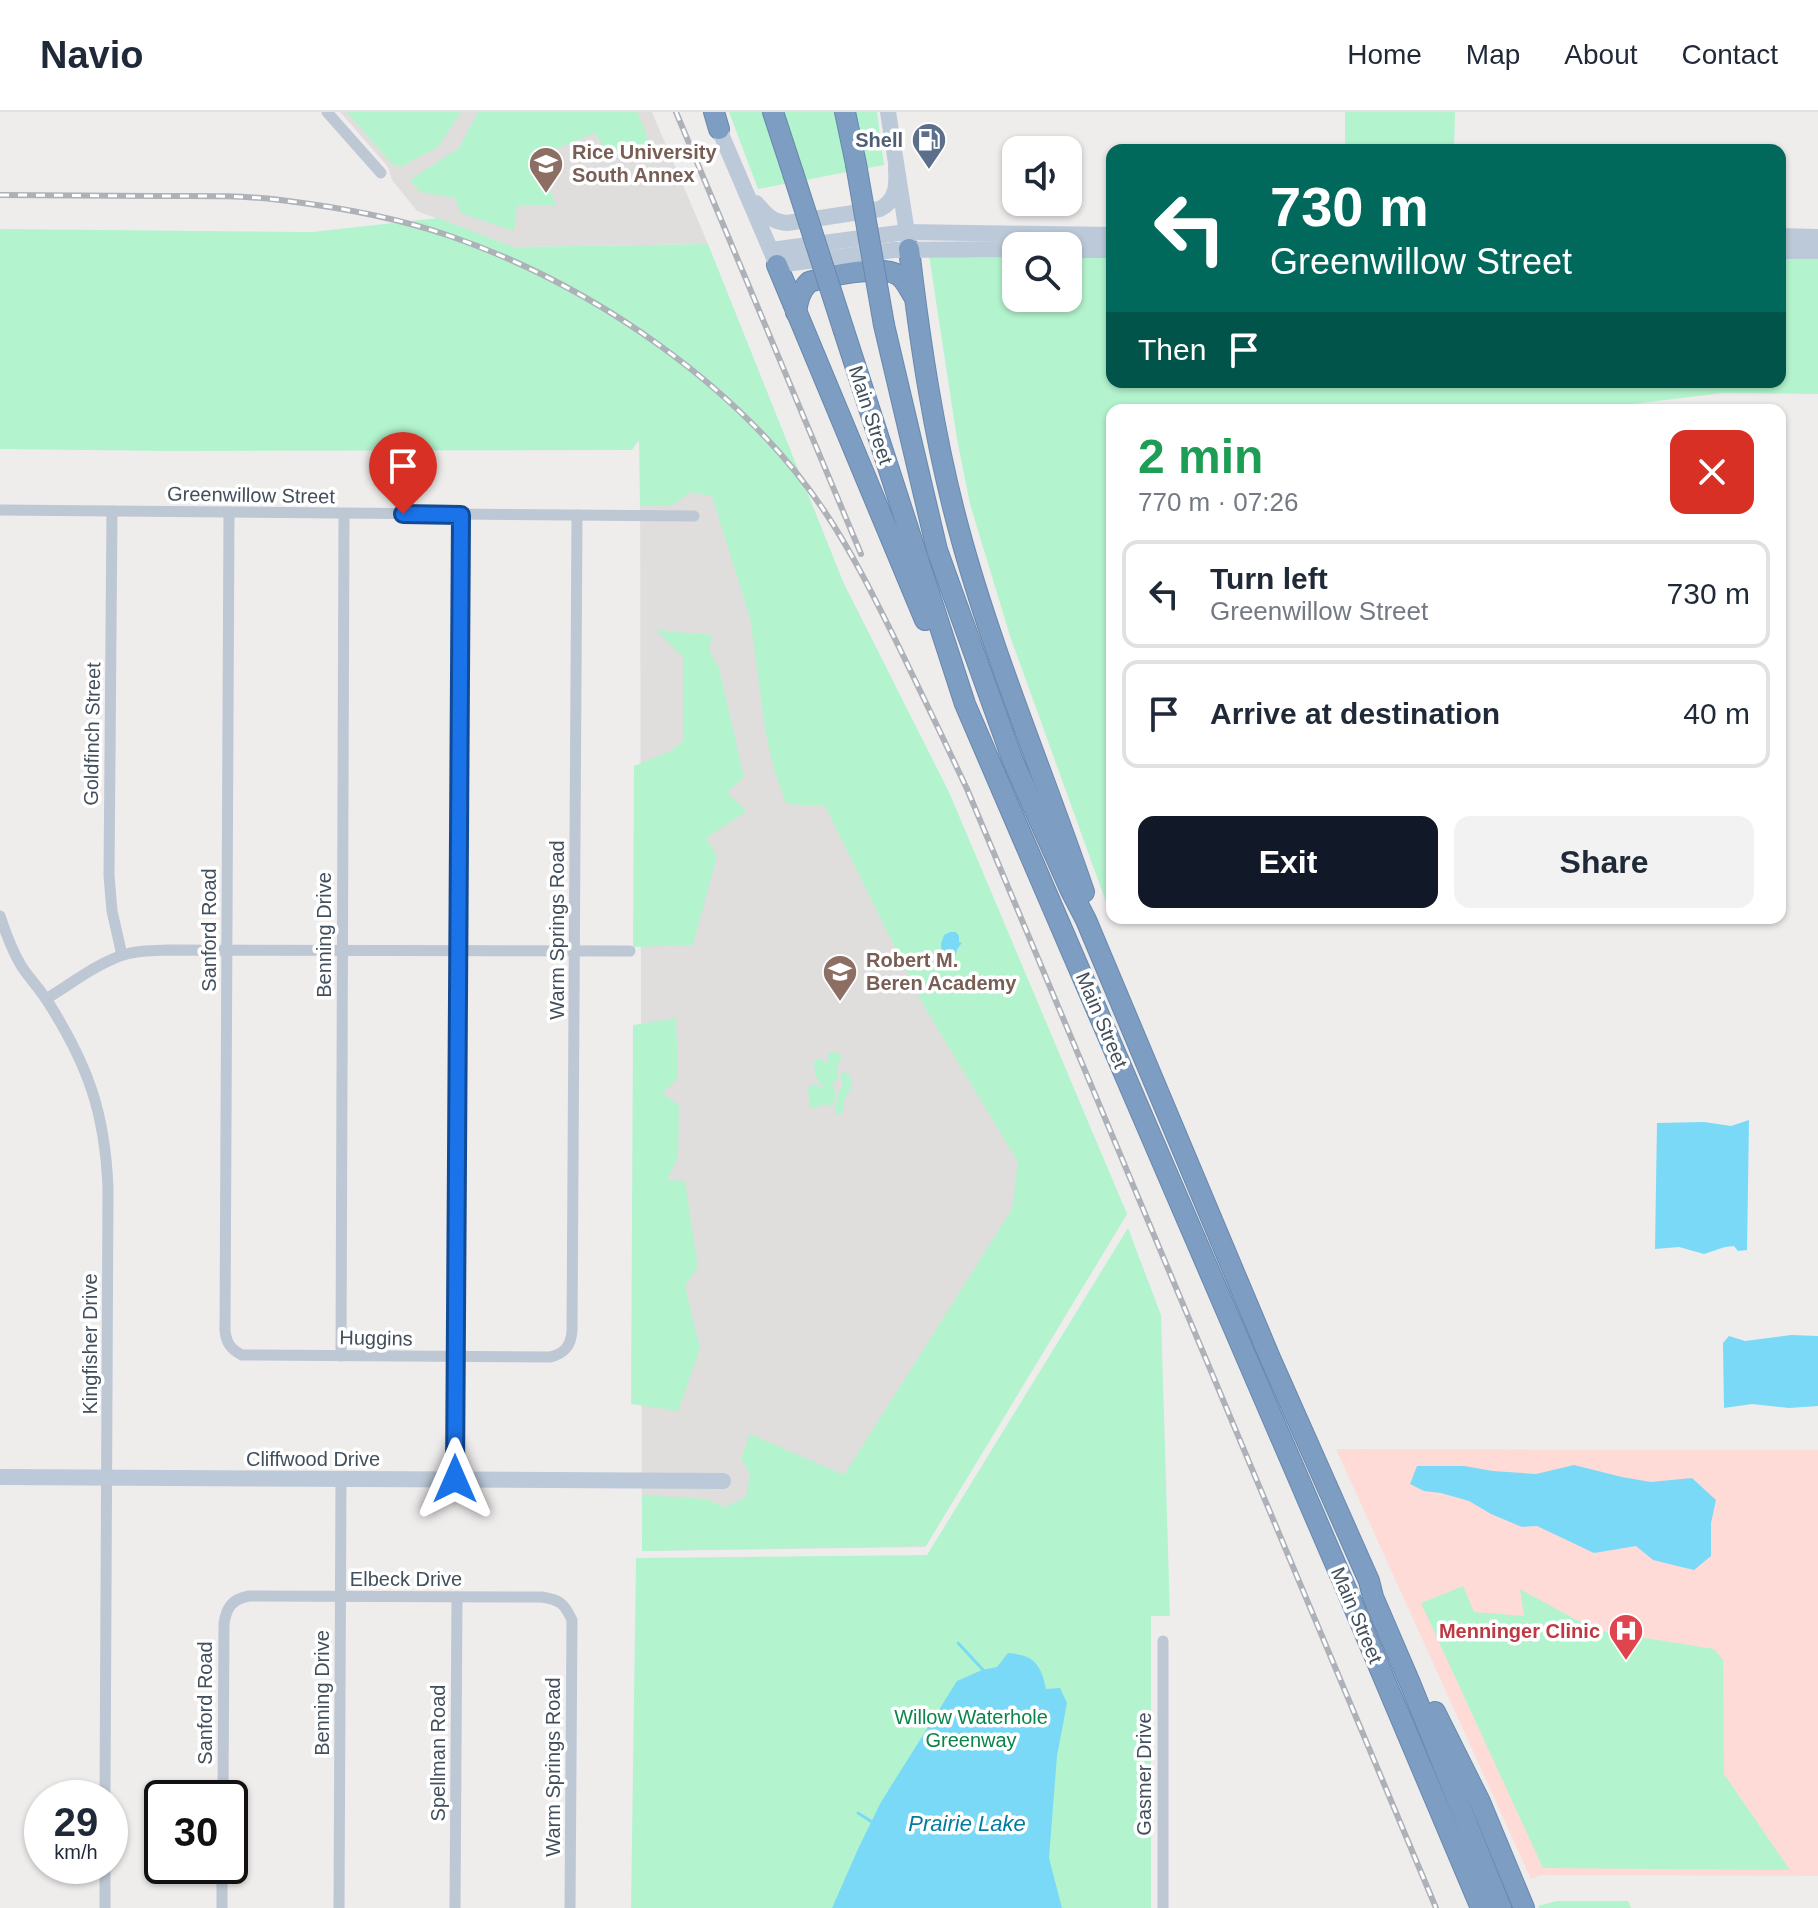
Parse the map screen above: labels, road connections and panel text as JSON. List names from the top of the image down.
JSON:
{
  "streets": {
    "highway": ["Main Street"],
    "main road": ["Cliffwood Drive"],
    "street": [
      "Greenwillow Street",
      "Goldfinch Street",
      "Sanford Road",
      "Warm Springs Road",
      "Benning Drive",
      "Huggins",
      "Kingfisher Drive",
      "Elbeck Drive",
      "Spellman Road",
      "Gasmer Drive"
    ]
  },
  "crossings": [
    ["Greenwillow Street", "Goldfinch Street"],
    ["Greenwillow Street", "Sanford Road"],
    ["Greenwillow Street", "Warm Springs Road"],
    ["Greenwillow Street", "Benning Drive"],
    ["Sanford Road", "Huggins"],
    ["Sanford Road", "Elbeck Drive"],
    ["Warm Springs Road", "Huggins"],
    ["Warm Springs Road", "Elbeck Drive"],
    ["Benning Drive", "Huggins"],
    ["Benning Drive", "Cliffwood Drive"],
    ["Benning Drive", "Elbeck Drive"],
    ["Kingfisher Drive", "Cliffwood Drive"],
    ["Elbeck Drive", "Spellman Road"]
  ],
  "water": ["Prairie Lake"],
  "parks": ["Willow Waterhole Greenway"],
  "places": {
    "fuel station": ["Shell"],
    "school or university": ["Rice University South Annex", "Robert M. Beren Academy"],
    "hospital": ["Menninger Clinic"]
  },
  "page": {
    "header": "Navio",
    "nav": [
      "Home",
      "Map",
      "About",
      "Contact"
    ],
    "turn": ["730 m", "Greenwillow Street"],
    "then": "Then",
    "heading": ["2 min", "770 m · 07:26"],
    "list": [
      {
        "name": "Turn left",
        "note": "Greenwillow Street",
        "value": "730 m"
      },
      {
        "name": "Arrive at destination",
        "value": "40 m"
      }
    ],
    "buttons": ["Exit", "Share"],
    "speed": "29 km/h",
    "limit": "30"
  }
}
